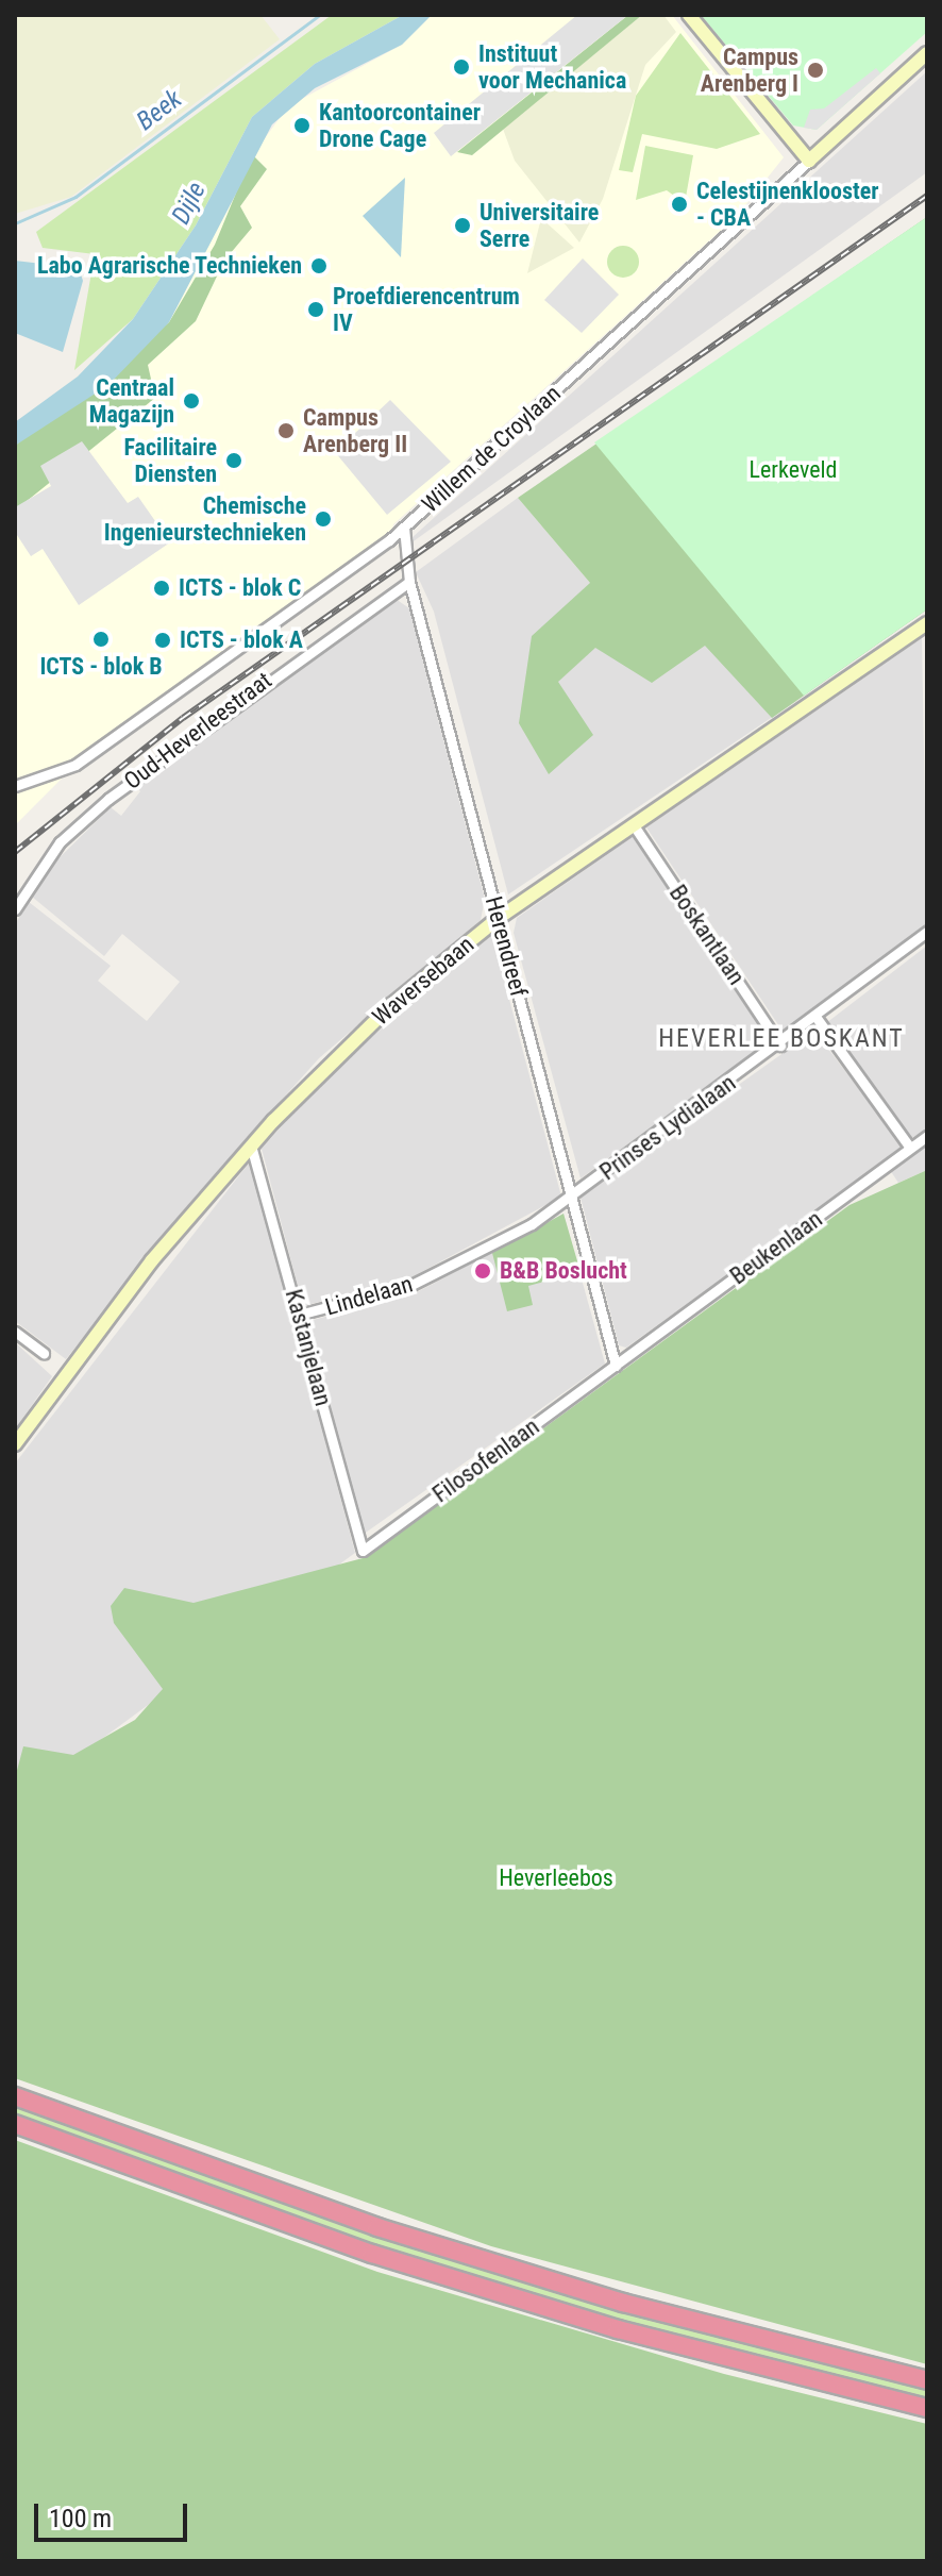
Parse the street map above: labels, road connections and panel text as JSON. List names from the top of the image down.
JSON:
{
  "streets": {
    "street": [
      "Willem de Croylaan",
      "Oud-Heverleestraat",
      "Boskantlaan",
      "Herendreef",
      "Waversebaan",
      "Prinses Lydialaan",
      "Beukenlaan",
      "Lindelaan",
      "Kastanjelaan",
      "Filosofenlaan"
    ]
  },
  "crossings": [
    ["Willem de Croylaan", "Herendreef"],
    ["Oud-Heverleestraat", "Herendreef"],
    ["Boskantlaan", "Waversebaan"],
    ["Boskantlaan", "Prinses Lydialaan"],
    ["Herendreef", "Waversebaan"],
    ["Herendreef", "Prinses Lydialaan"],
    ["Herendreef", "Lindelaan"],
    ["Herendreef", "Filosofenlaan"],
    ["Waversebaan", "Kastanjelaan"],
    ["Prinses Lydialaan", "Lindelaan"],
    ["Beukenlaan", "Filosofenlaan"],
    ["Lindelaan", "Kastanjelaan"],
    ["Kastanjelaan", "Filosofenlaan"]
  ],
  "districts": ["HEVERLEE BOSKANT"],
  "water": ["Beek", "Dijle"],
  "parks": ["Lerkeveld", "Heverleebos"],
  "places": [
    "Instituut voor Mechanica",
    "Campus Arenberg I",
    "Kantoorcontainer Drone Cage",
    "Celestijnenklooster - CBA",
    "Universitaire Serre",
    "Labo Agrarische Technieken",
    "Proefdierencentrum IV",
    "Centraal Magazijn",
    "Campus Arenberg II",
    "Facilitaire Diensten",
    "Chemische Ingenieurstechnieken",
    "ICTS - blok C",
    "ICTS - blok B",
    "ICTS - blok A",
    "B&B Boslucht"
  ],
  "scale_bar": "100 m"
}
